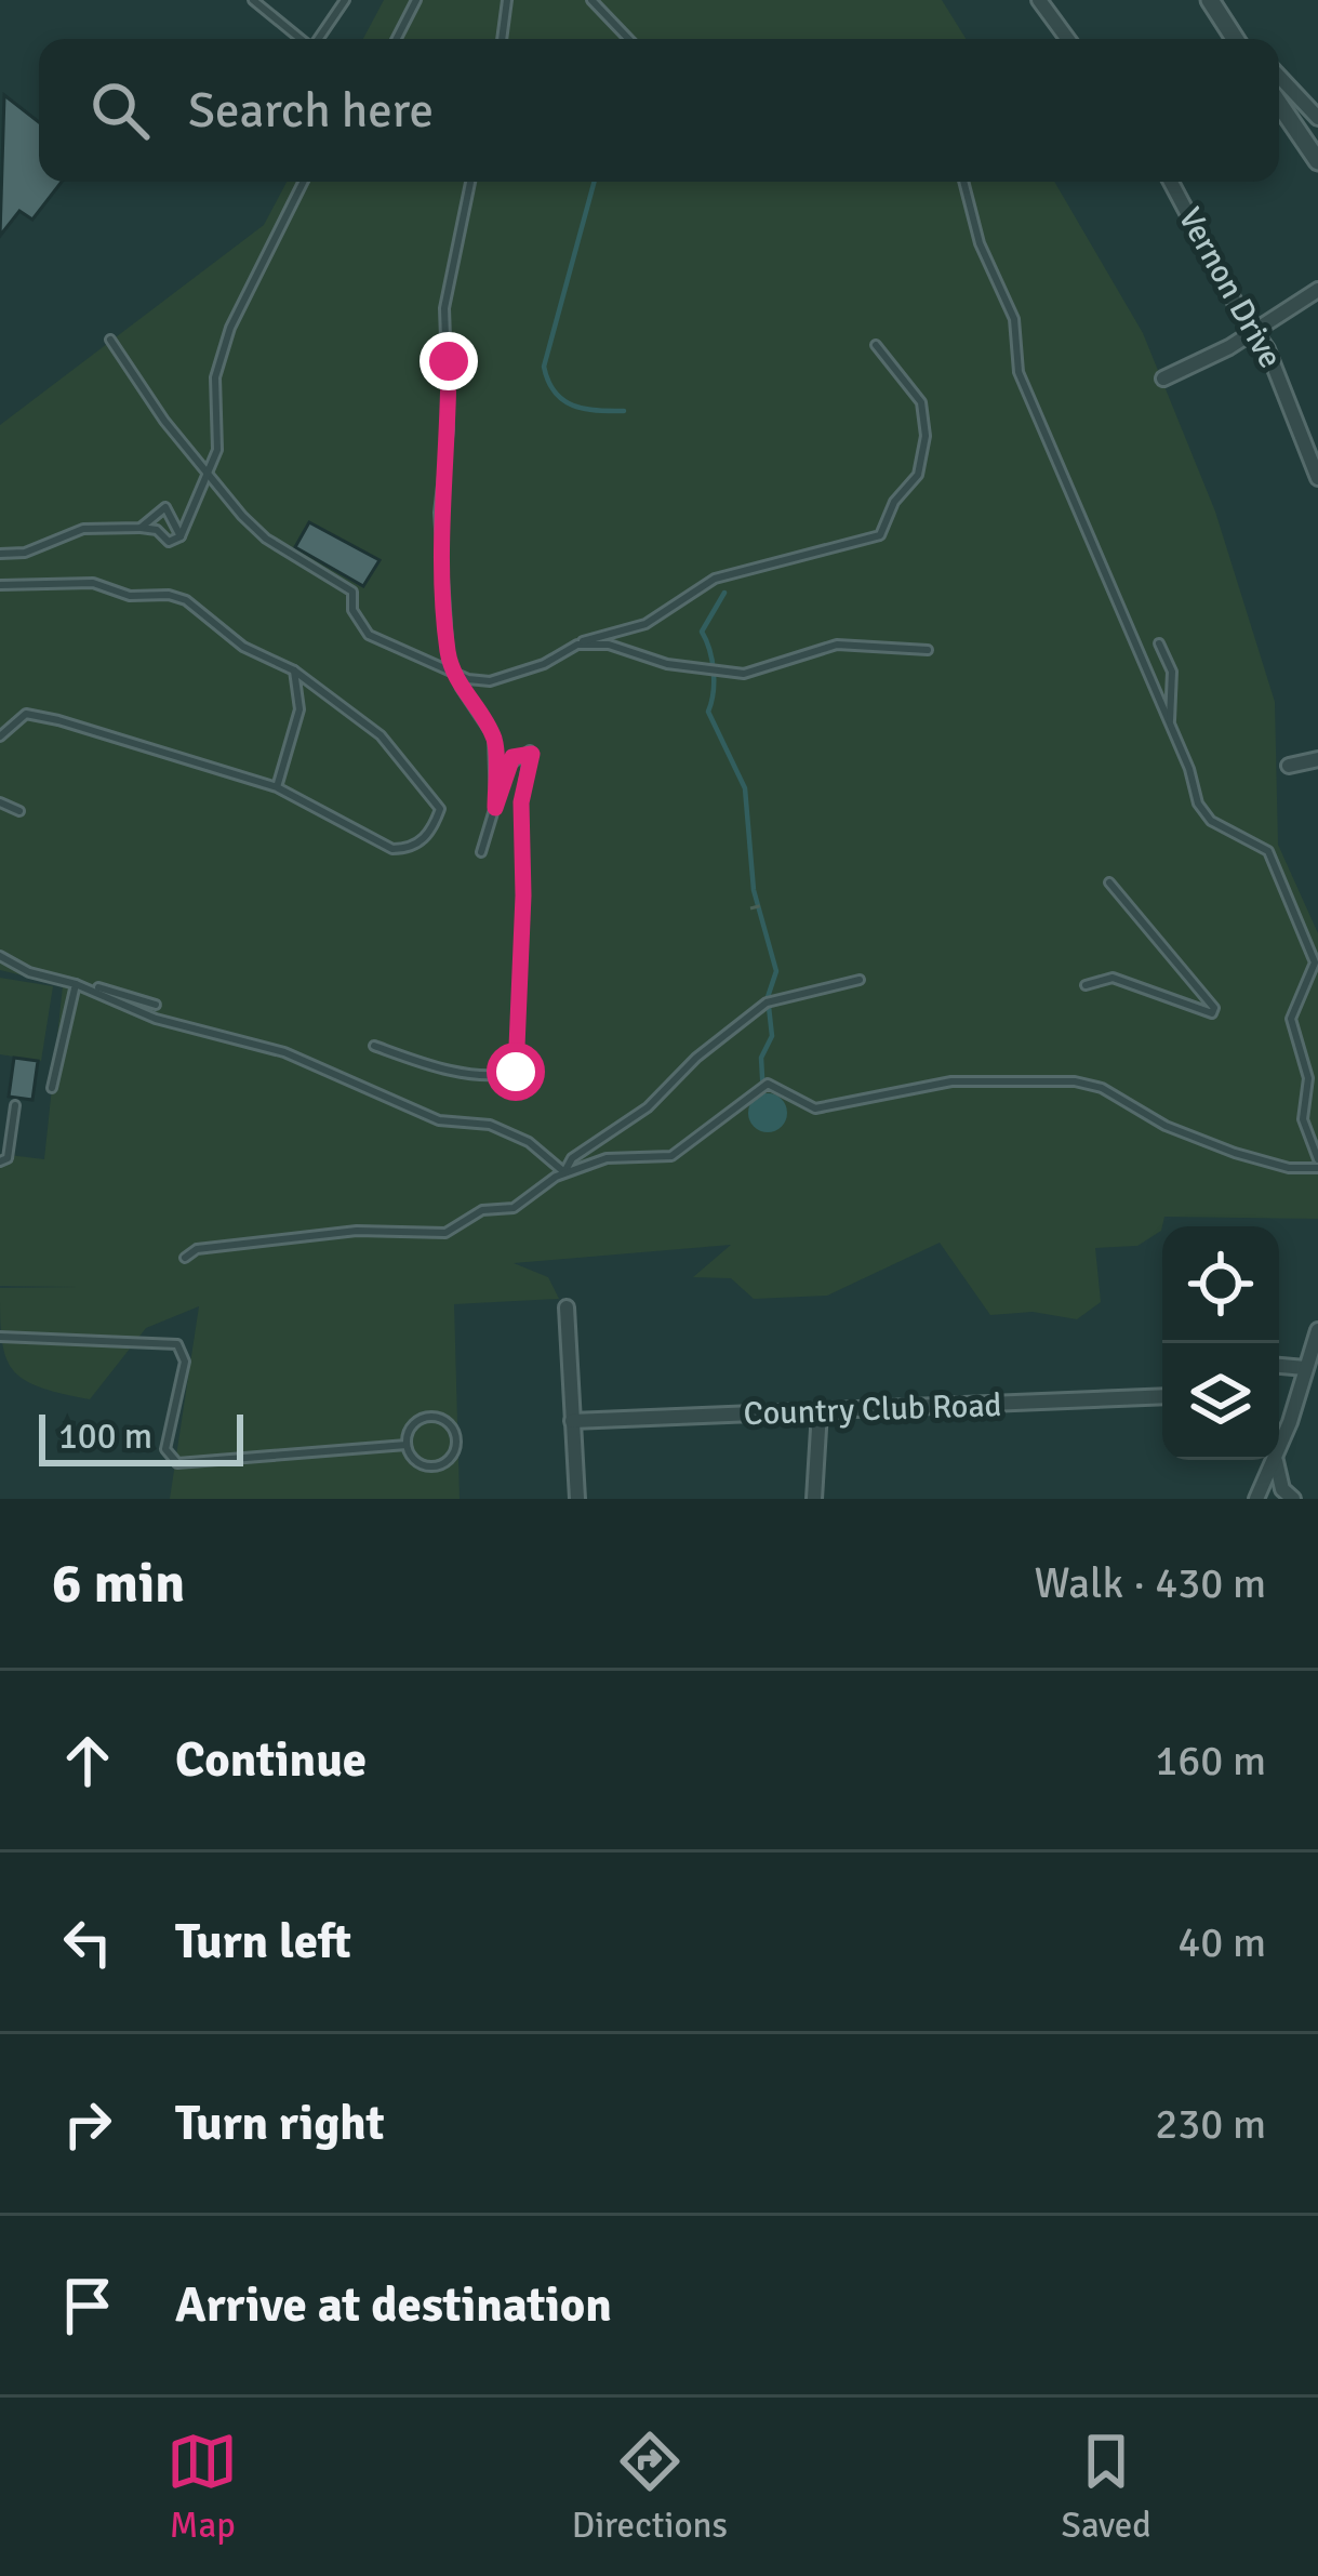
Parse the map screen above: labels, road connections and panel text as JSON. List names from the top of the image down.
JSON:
{
  "streets": {
    "street": ["Vernon Drive", "Country Club Road"]
  },
  "scale_bar": "100 m",
  "page": {
    "search": "Search here",
    "scale": "100 m",
    "heading": ["6 min", "Walk · 430 m"],
    "list": [
      ["Continue", "160 m"],
      ["Turn left", "40 m"],
      ["Turn right", "230 m"],
      "Arrive at destination"
    ],
    "nav": ["Map", "Directions", "Saved"]
  }
}
